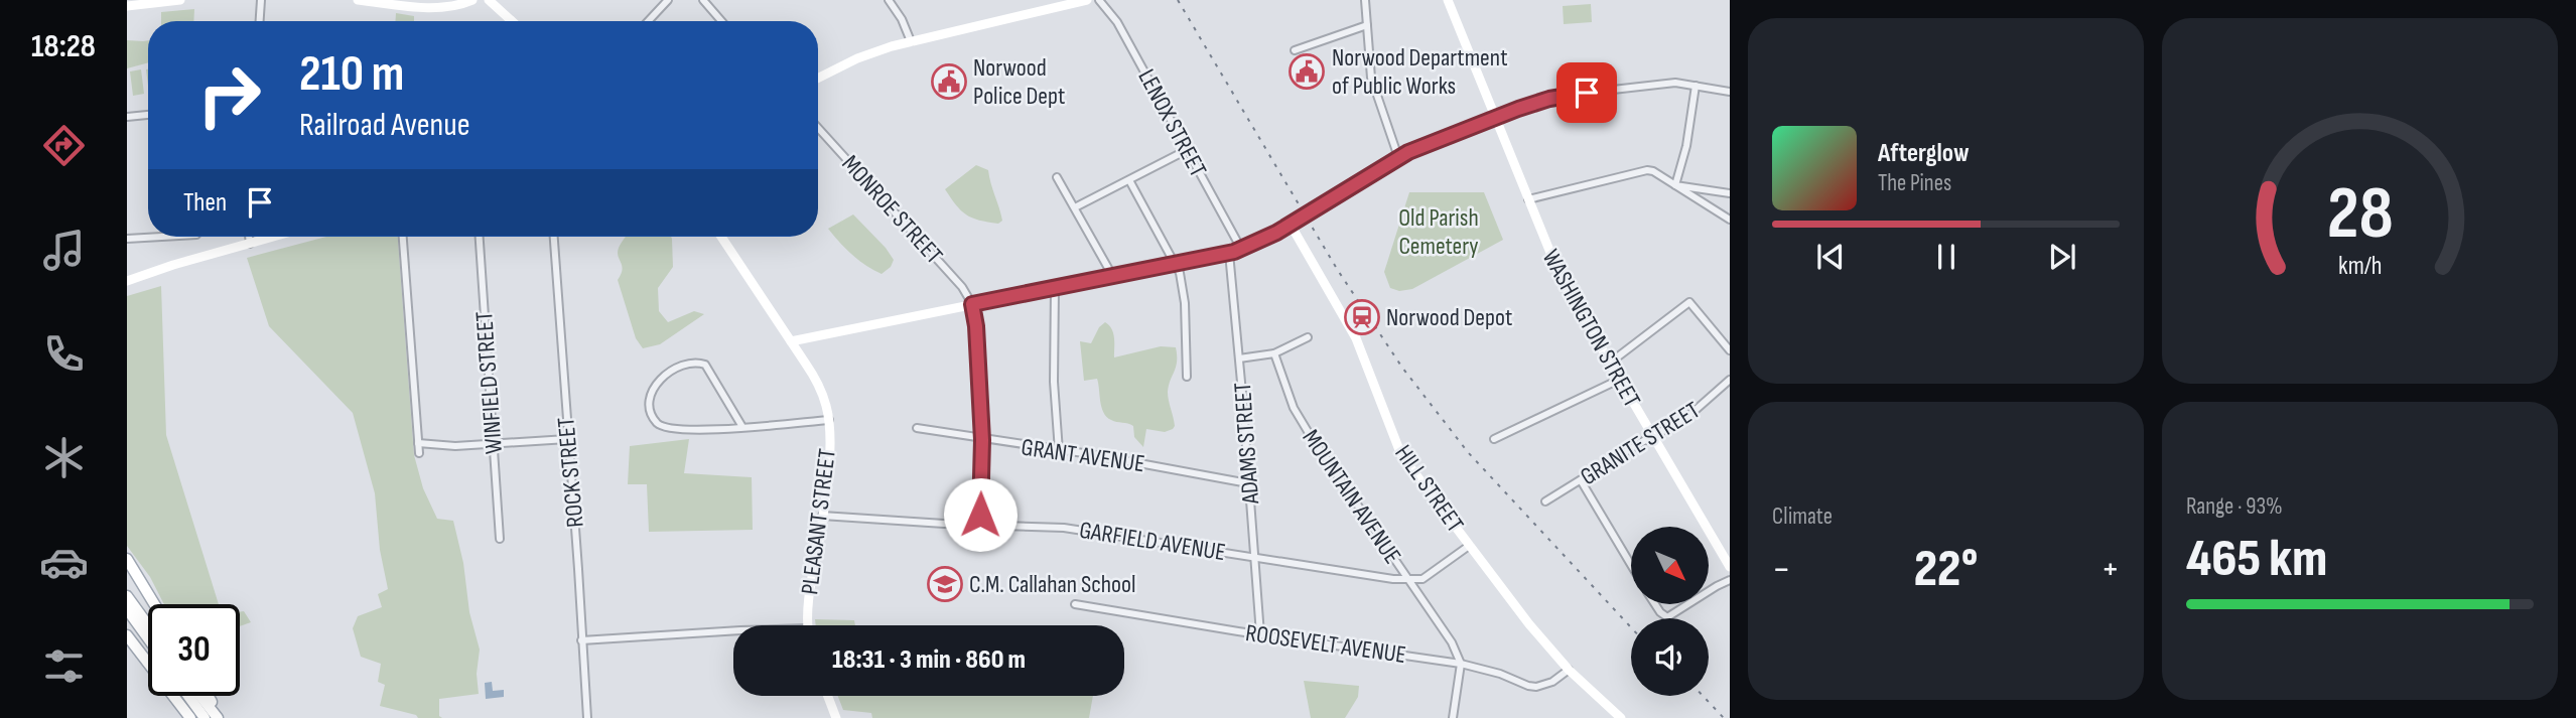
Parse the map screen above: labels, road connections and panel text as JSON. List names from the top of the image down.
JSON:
{
  "streets": {
    "street": [
      "LENOX STREET",
      "MONROE STREET",
      "WASHINGTON STREET",
      "WINFIELD STREET",
      "ADAMS STREET",
      "GRANITE STREET",
      "GRANT AVENUE",
      "ROCK STREET",
      "HILL STREET",
      "MOUNTAIN AVENUE",
      "PLEASANT STREET",
      "GARFIELD AVENUE",
      "ROOSEVELT AVENUE"
    ]
  },
  "crossings": [
    ["WASHINGTON STREET", "GRANITE STREET"],
    ["ADAMS STREET", "GRANT AVENUE"],
    ["ADAMS STREET", "GARFIELD AVENUE"],
    ["ADAMS STREET", "ROOSEVELT AVENUE"],
    ["HILL STREET", "GARFIELD AVENUE"],
    ["HILL STREET", "ROOSEVELT AVENUE"],
    ["MOUNTAIN AVENUE", "GARFIELD AVENUE"],
    ["MOUNTAIN AVENUE", "ROOSEVELT AVENUE"],
    ["PLEASANT STREET", "GARFIELD AVENUE"]
  ],
  "parks": ["Old Parish Cemetery"],
  "places": {
    "public building": ["Norwood Department of Public Works", "Norwood Police Dept"],
    "station": ["Norwood Depot"],
    "school or university": ["C.M. Callahan School"]
  },
  "north": "bottom right",
  "page": {
    "tabs": "18:28",
    "turn": ["210 m", "Railroad Avenue"],
    "song": ["Afterglow", "The Pines"],
    "then": "Then",
    "tile": [
      "Climate",
      ["Range · 93%", "465 km"]
    ],
    "heat": ["−", "22°", "+"],
    "limit": "30",
    "trip": "18:31 · 3 min · 860 m",
    "gauge": ["28", "km/h"]
  }
}
